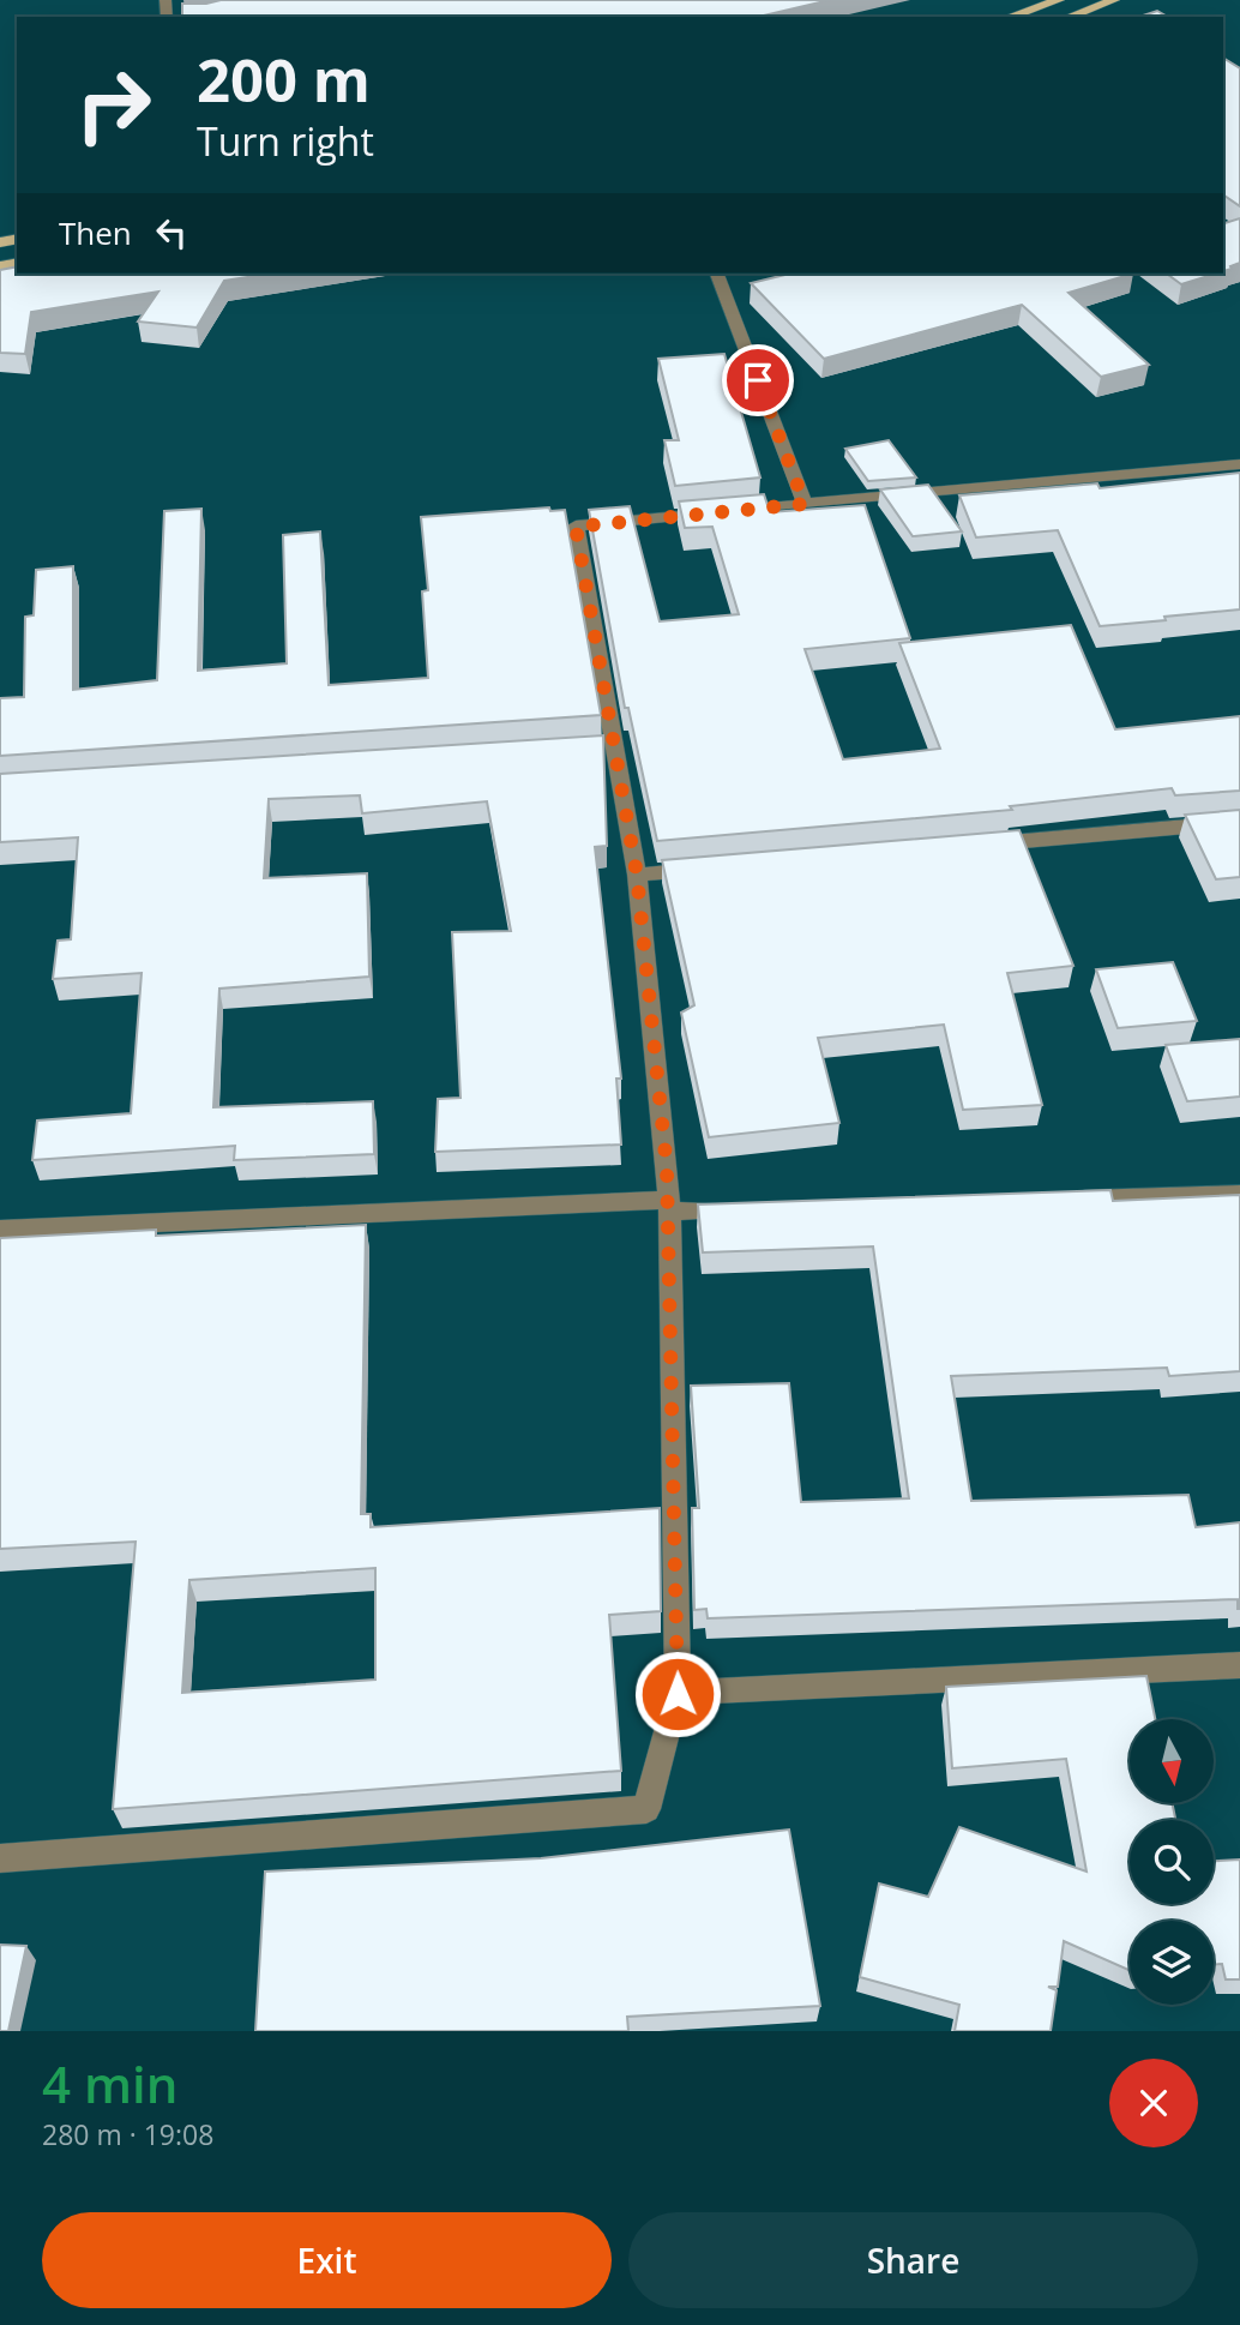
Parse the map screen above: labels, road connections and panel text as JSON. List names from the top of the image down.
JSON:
{
  "north": "bottom",
  "page": {
    "turn": ["200 m", "Turn right"],
    "then": "Then",
    "heading": ["4 min", "280 m · 19:08"],
    "buttons": ["Exit", "Share"]
  }
}
